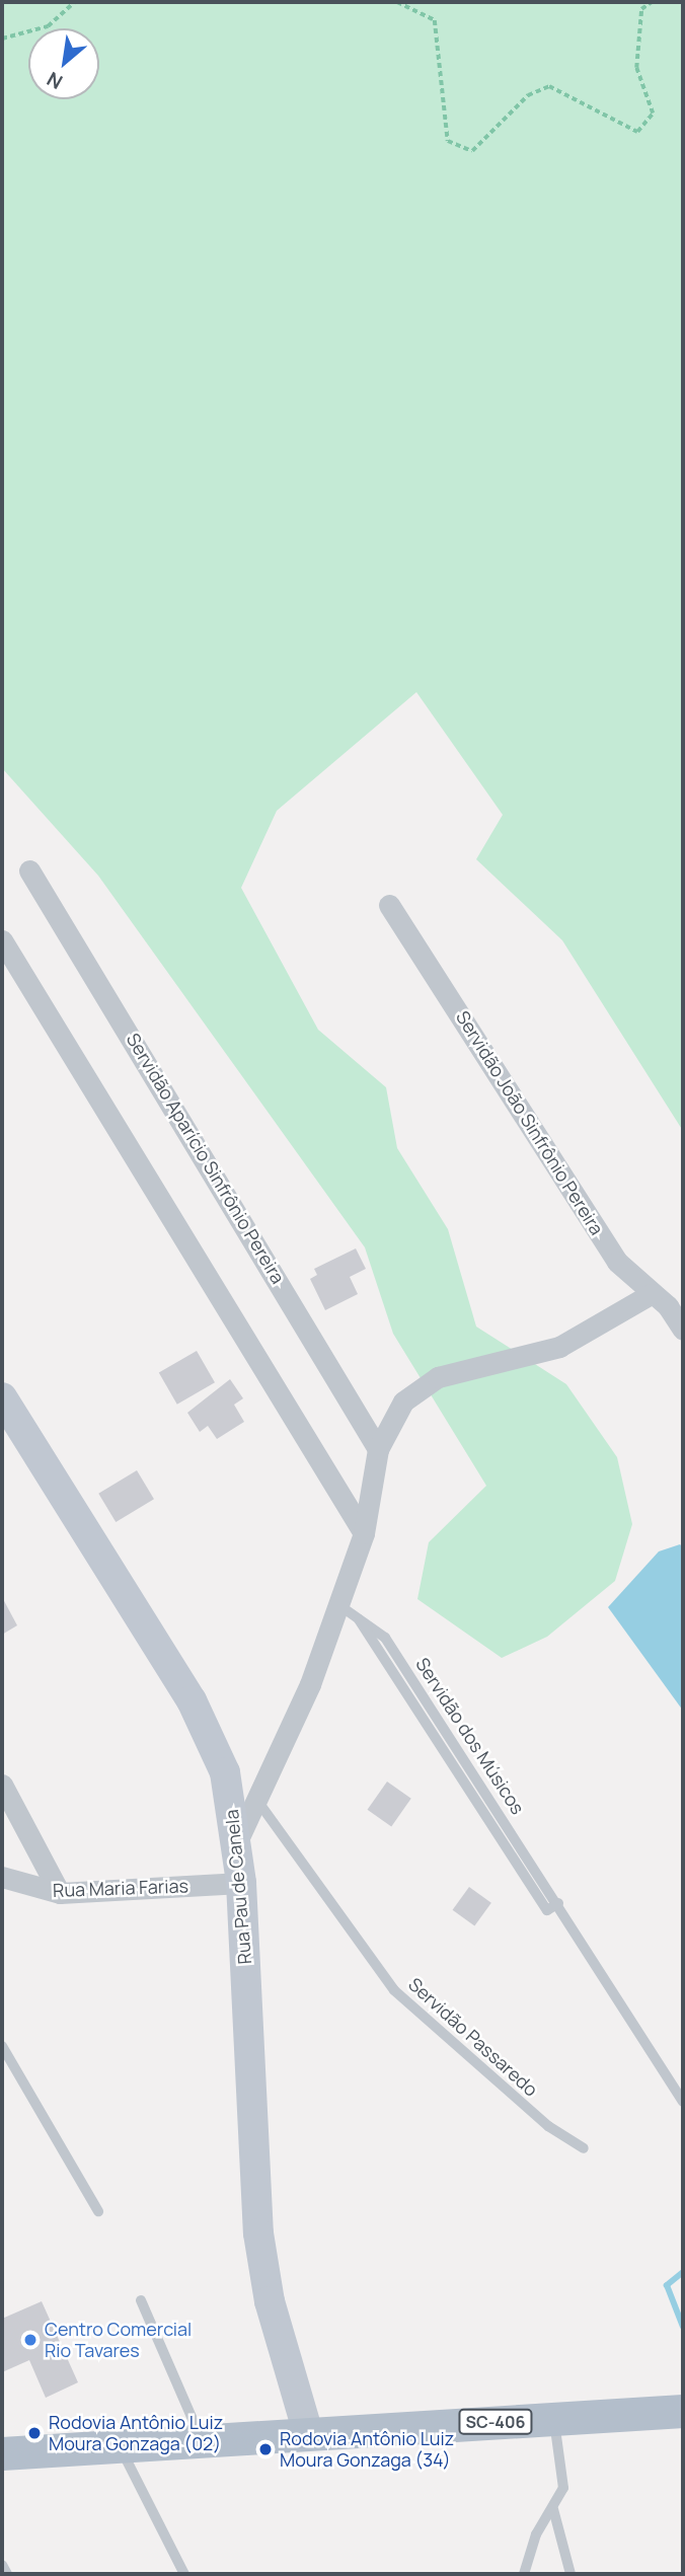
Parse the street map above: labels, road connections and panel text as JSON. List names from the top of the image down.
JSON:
{
  "streets": {
    "main road": ["SC-406"],
    "street": [
      "Servidão João Sinfrônio Pereira",
      "Servidão Aparício Sinfrônio Pereira",
      "Rua Pau de Canela",
      "Rua Maria Farias"
    ],
    "lane": ["Servidão dos Músicos", "Servidão Passaredo"]
  },
  "crossings": [
    ["Rua Pau de Canela", "Rua Maria Farias"],
    ["Rua Pau de Canela", "SC-406"]
  ],
  "places": ["Centro Comercial Rio Tavares", "Rodovia Antônio Luiz Moura Gonzaga (02)", "Rodovia Antônio Luiz Moura Gonzaga (34)"],
  "north": "bottom left"
}
